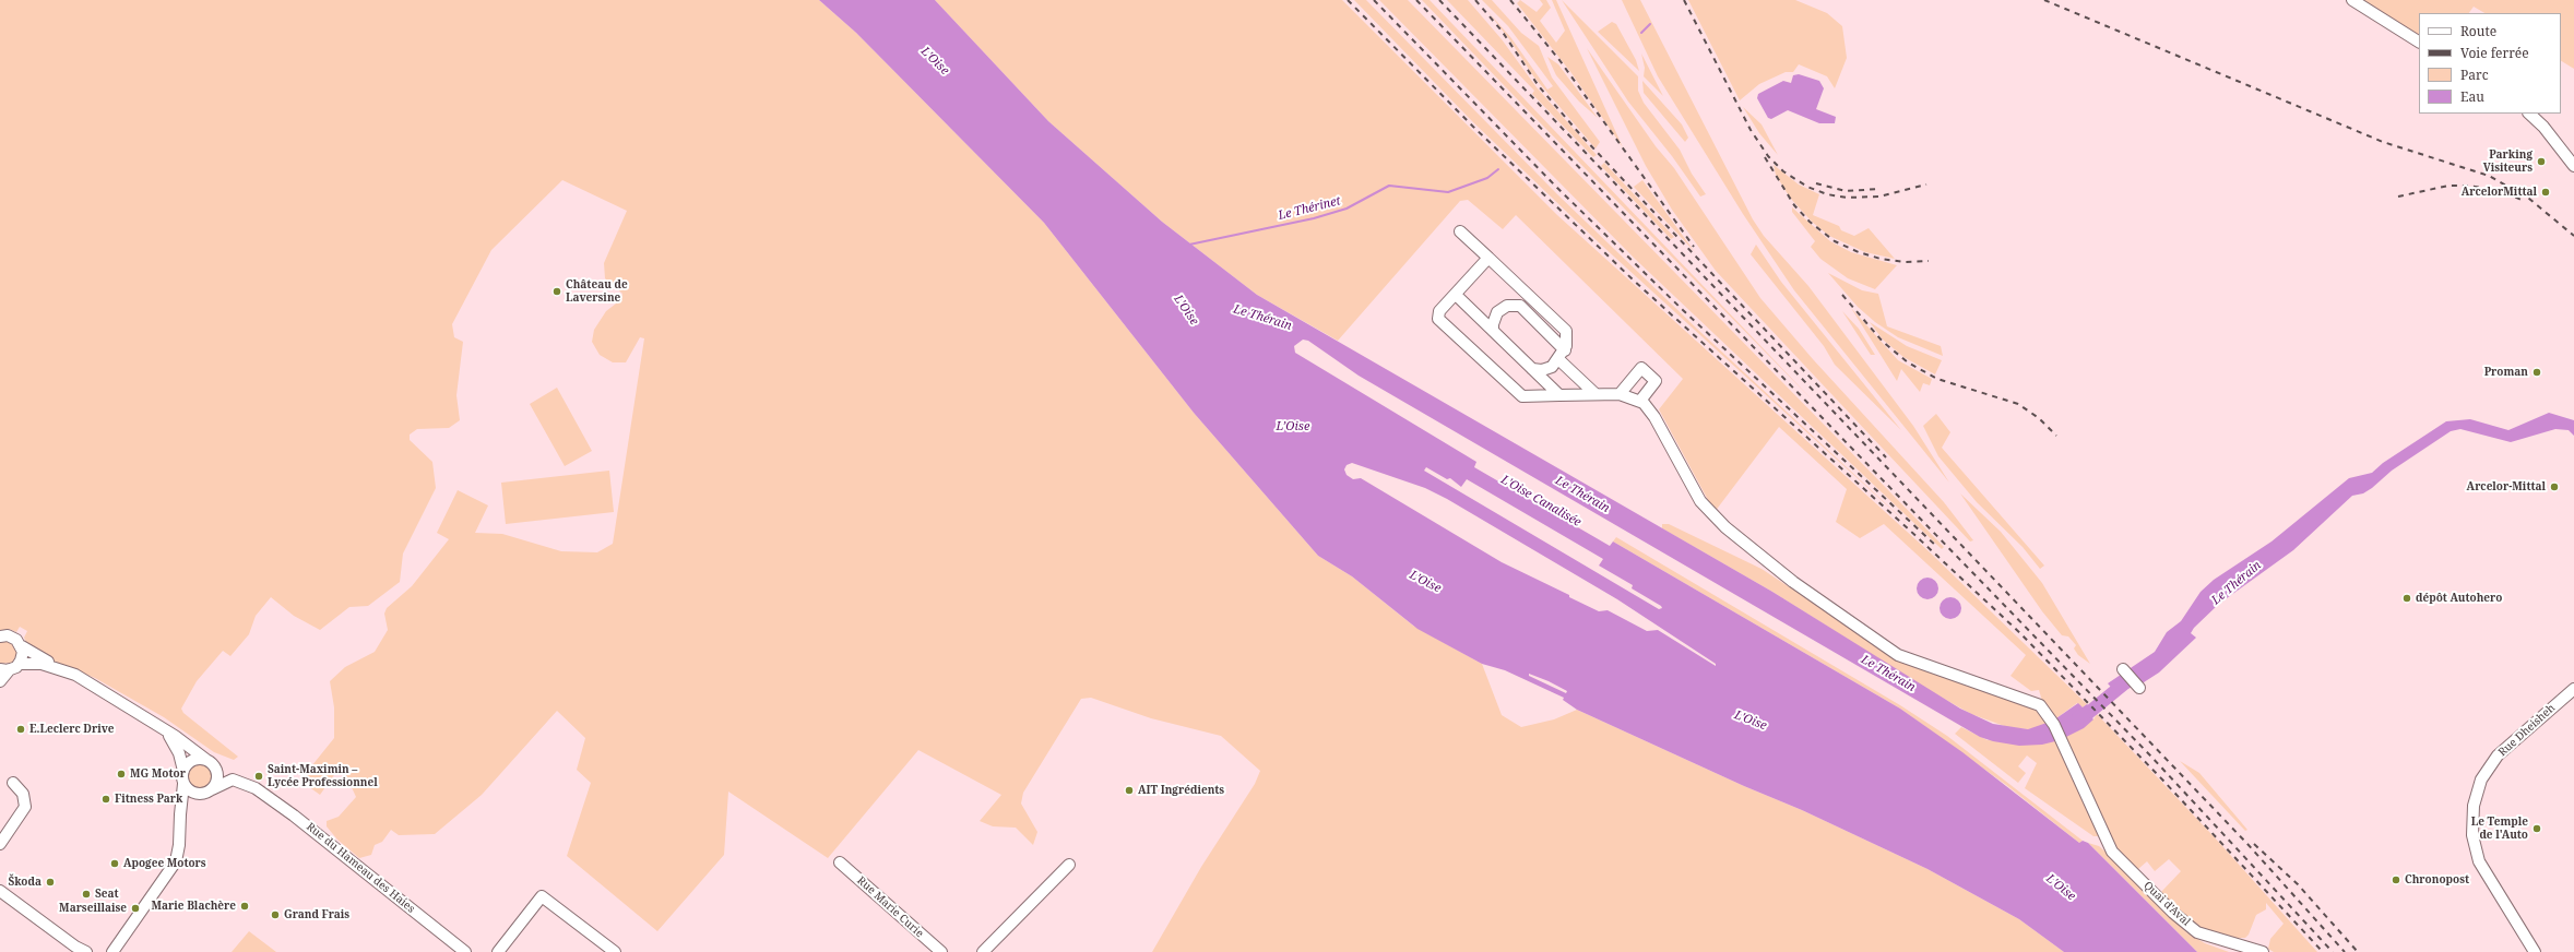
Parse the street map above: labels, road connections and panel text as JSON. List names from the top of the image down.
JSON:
{
  "streets": {
    "street": [
      "Rue Dheisheh",
      "Rue du Hameau des Haies",
      "Quai d'Aval",
      "Rue Marie Curie"
    ]
  },
  "water": [
    "L'Oise",
    "Le Thérinet",
    "Le Thérain",
    "L’Oise",
    "L'Oise Canalisée"
  ],
  "places": [
    "Parking Visiteurs",
    "ArcelorMittal",
    "Château de Laversine",
    "Proman",
    "Arcelor-Mittal",
    "dépôt Autohero",
    "E.Leclerc Drive",
    "MG Motor",
    "Saint-Maximin – Lycée Professionnel",
    "AIT Ingrédients",
    "Fitness Park",
    "Le Temple de l'Auto",
    "Apogee Motors",
    "Chronopost",
    "Škoda",
    "Seat",
    "Marie Blachère",
    "Marseillaise",
    "Grand Frais"
  ],
  "legend": [
    "Route",
    "Voie ferrée",
    "Parc",
    "Eau"
  ]
}
